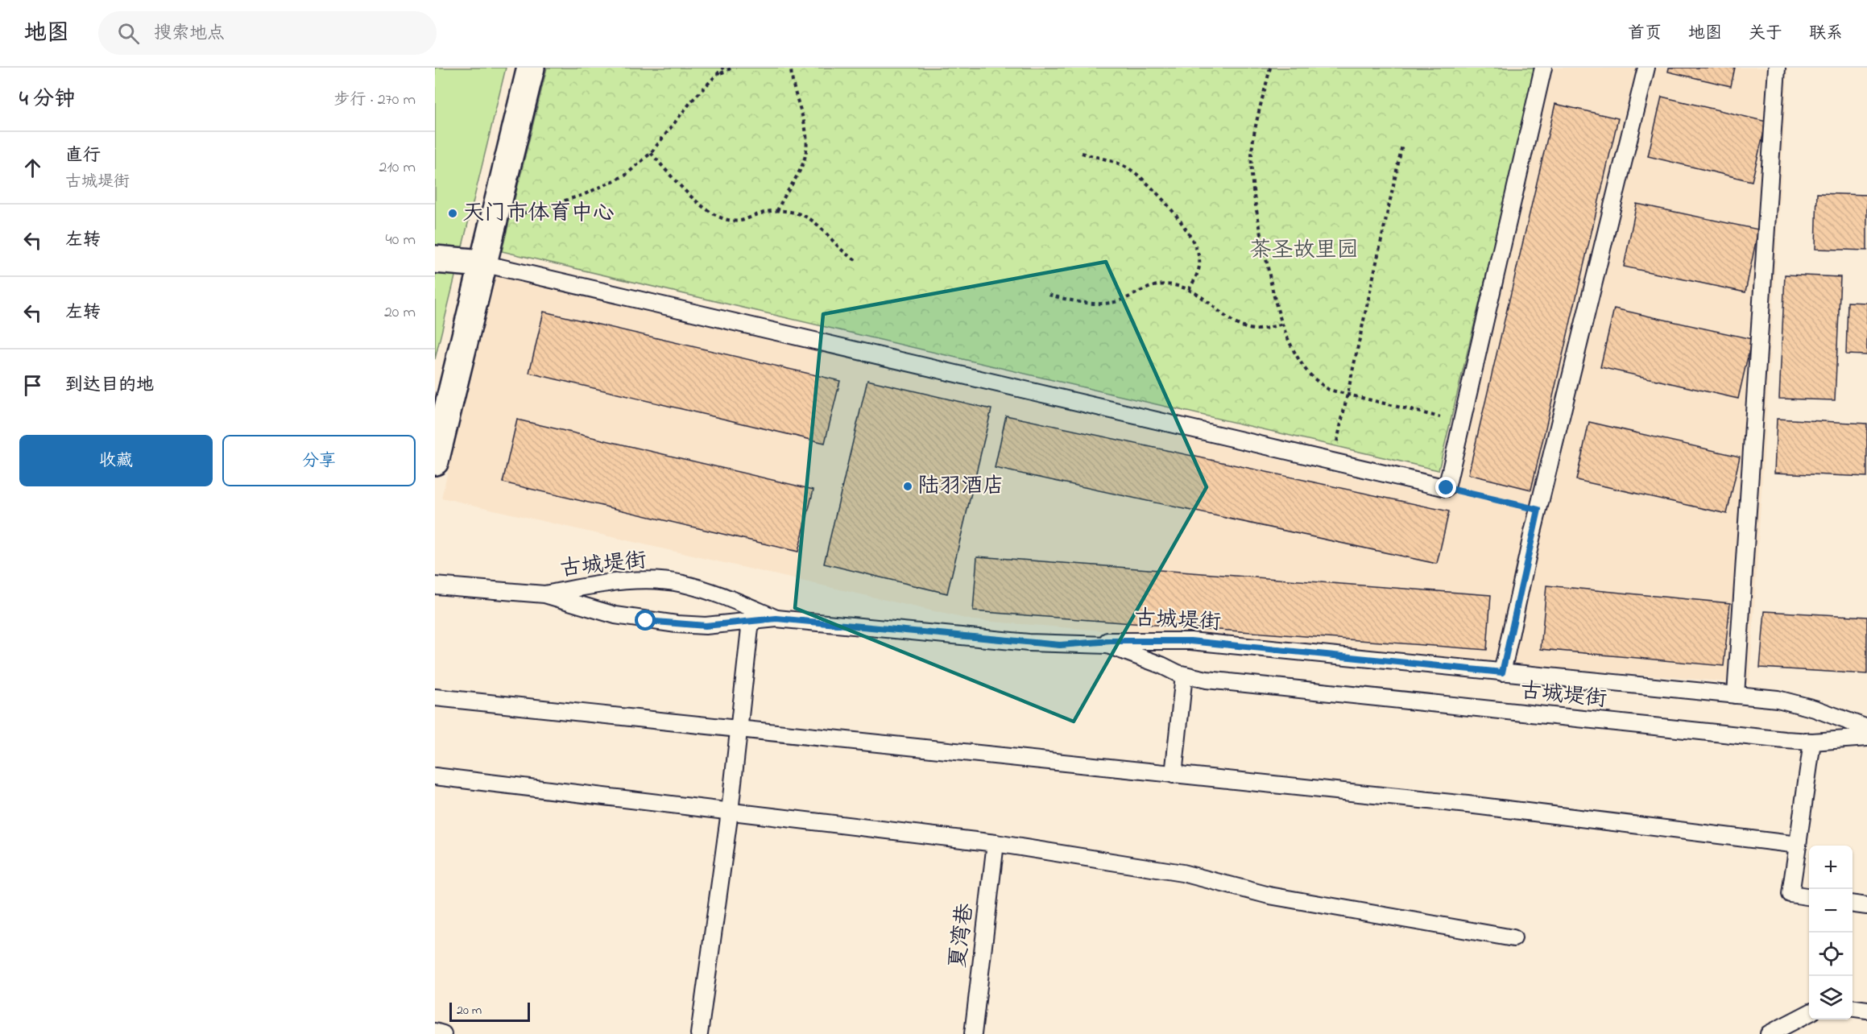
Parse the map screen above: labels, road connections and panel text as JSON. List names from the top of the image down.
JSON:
{
  "streets": {
    "lane": ["古城堤街", "夏湾巷"]
  },
  "parks": ["茶圣故里园"],
  "places": ["天门市体育中心", "陆羽酒店"],
  "scale_bar": "20 m",
  "page": {
    "header": "地图",
    "search": "搜索地点",
    "nav": [
      "首页",
      "地图",
      "关于",
      "联系"
    ],
    "heading": ["4 分钟", "步行 · 270 m"],
    "list": [
      ["直行", "古城堤街", "210 m"],
      ["左转", "40 m"],
      ["左转", "20 m"],
      "到达目的地"
    ],
    "buttons": ["收藏", "分享"],
    "map_buttons": ["+", "−"],
    "scale": "20 m"
  }
}
